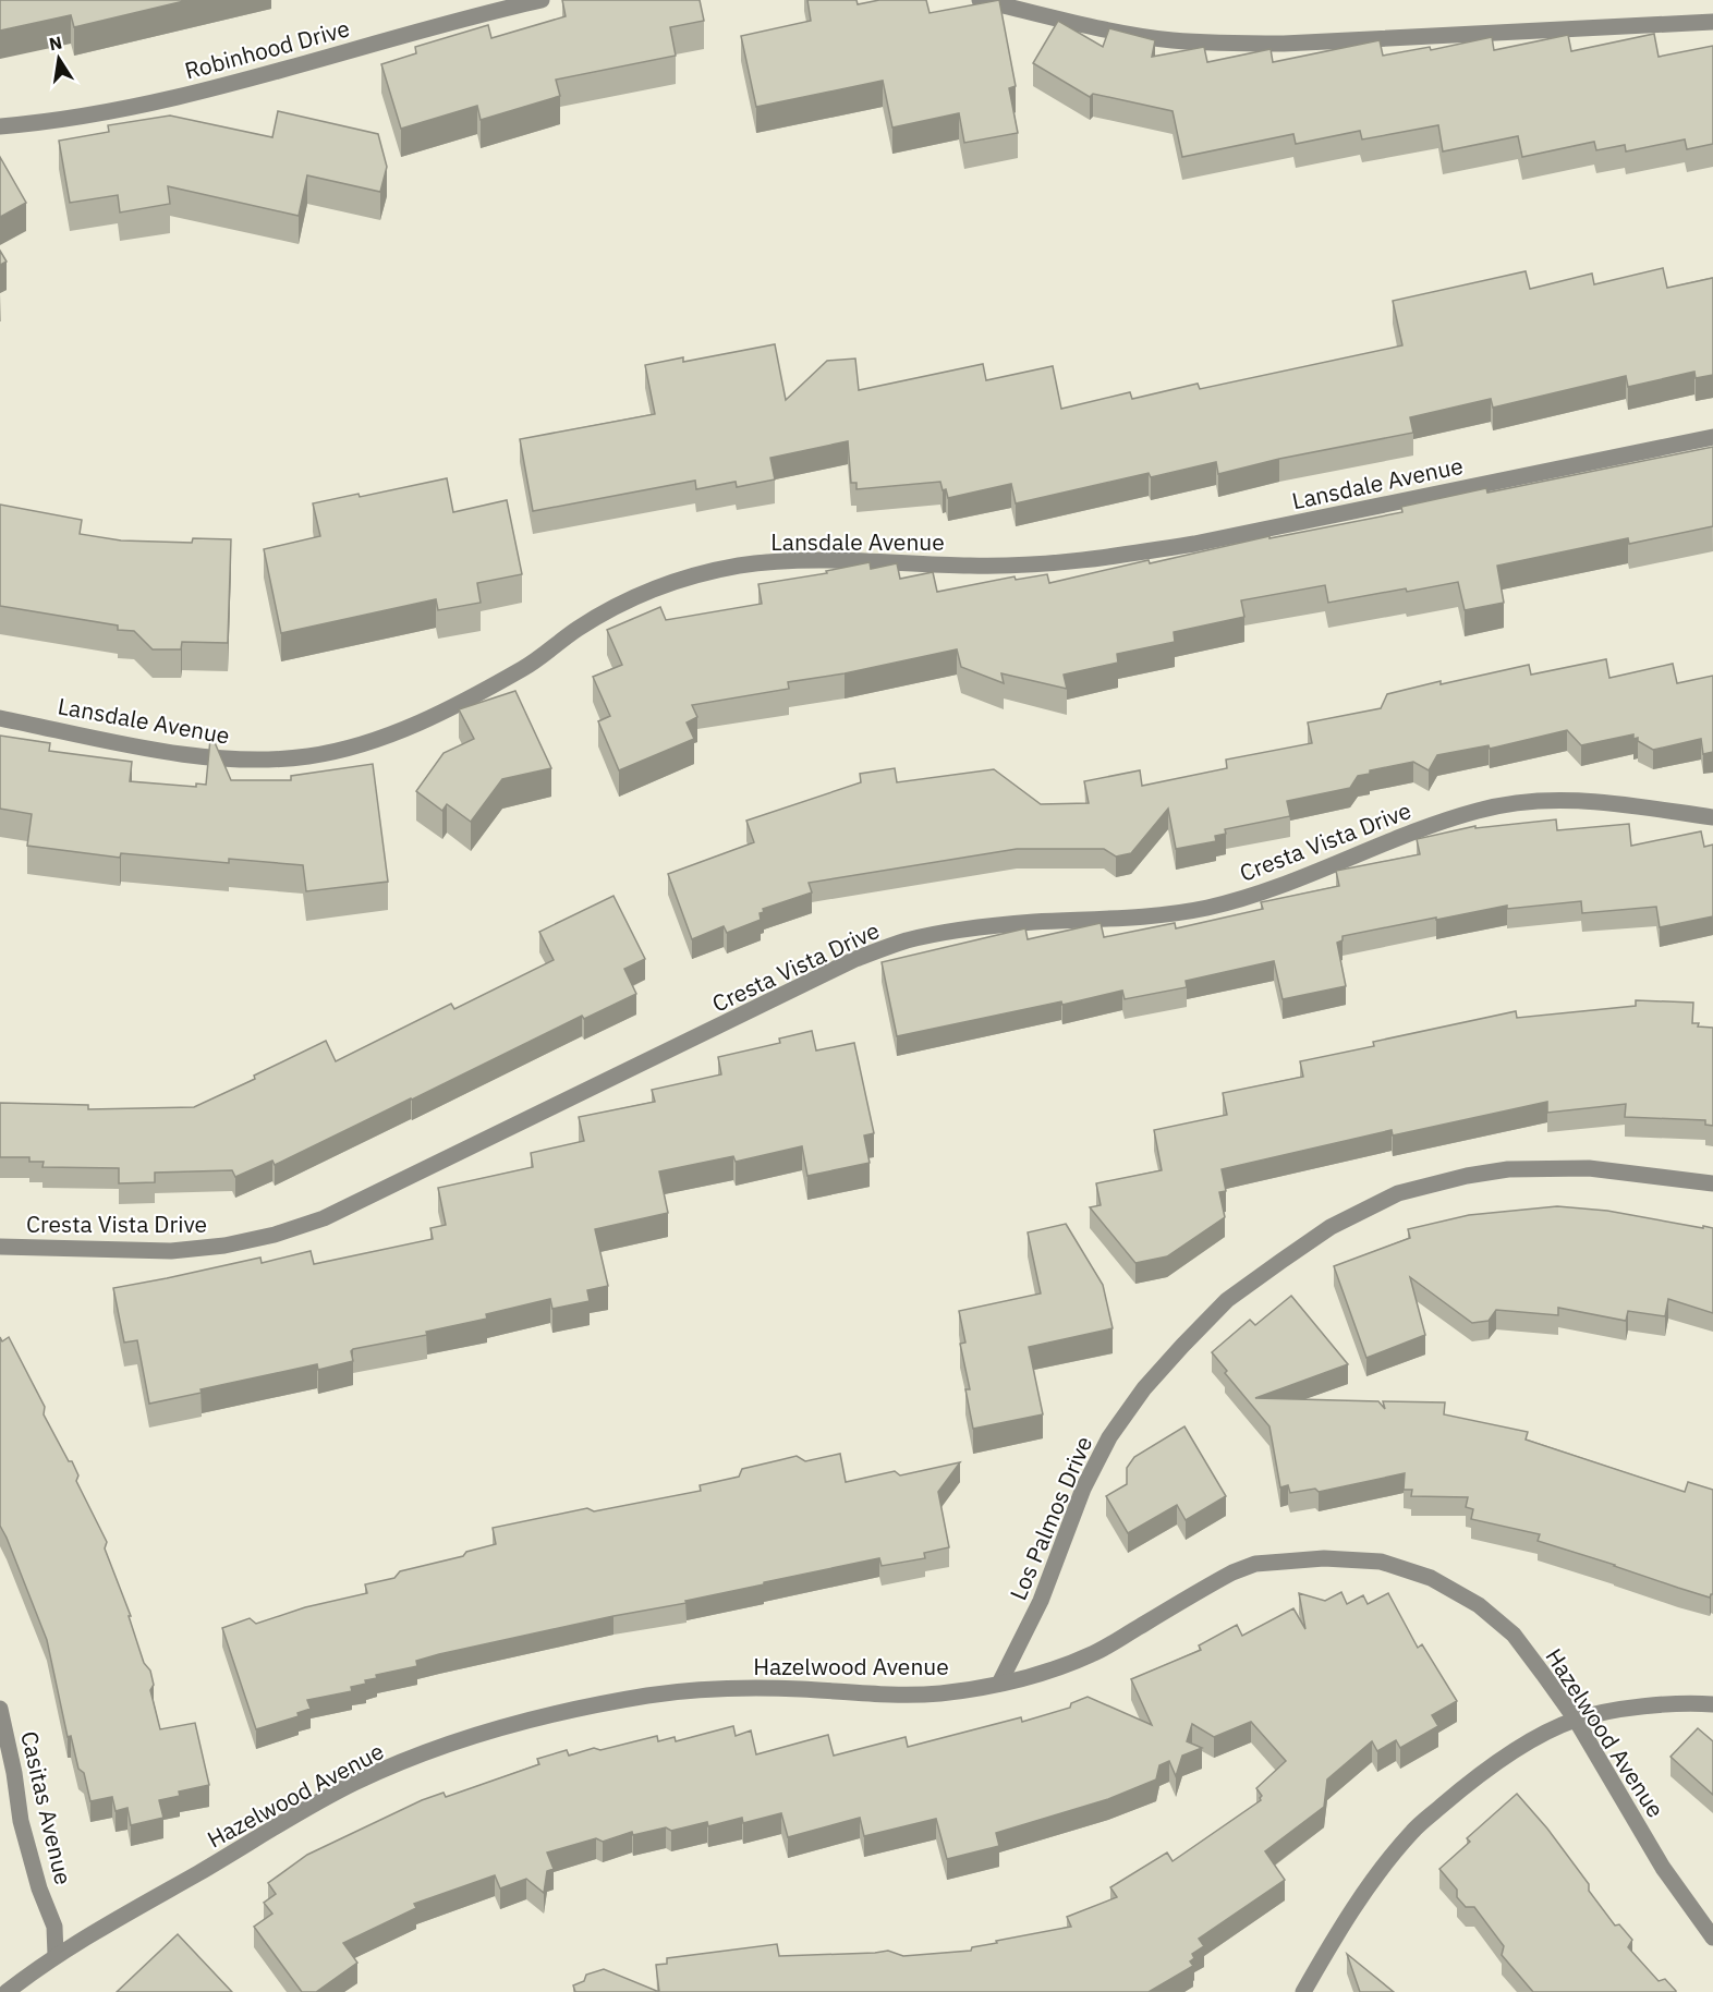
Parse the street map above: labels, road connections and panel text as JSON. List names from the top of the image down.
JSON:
{
  "streets": {
    "street": [
      "Robinhood Drive",
      "Lansdale Avenue",
      "Cresta Vista Drive",
      "Los Palmos Drive",
      "Hazelwood Avenue",
      "Casitas Avenue"
    ]
  },
  "crossings": [
    ["Los Palmos Drive", "Hazelwood Avenue"],
    ["Hazelwood Avenue", "Casitas Avenue"]
  ],
  "north": "top"
}
